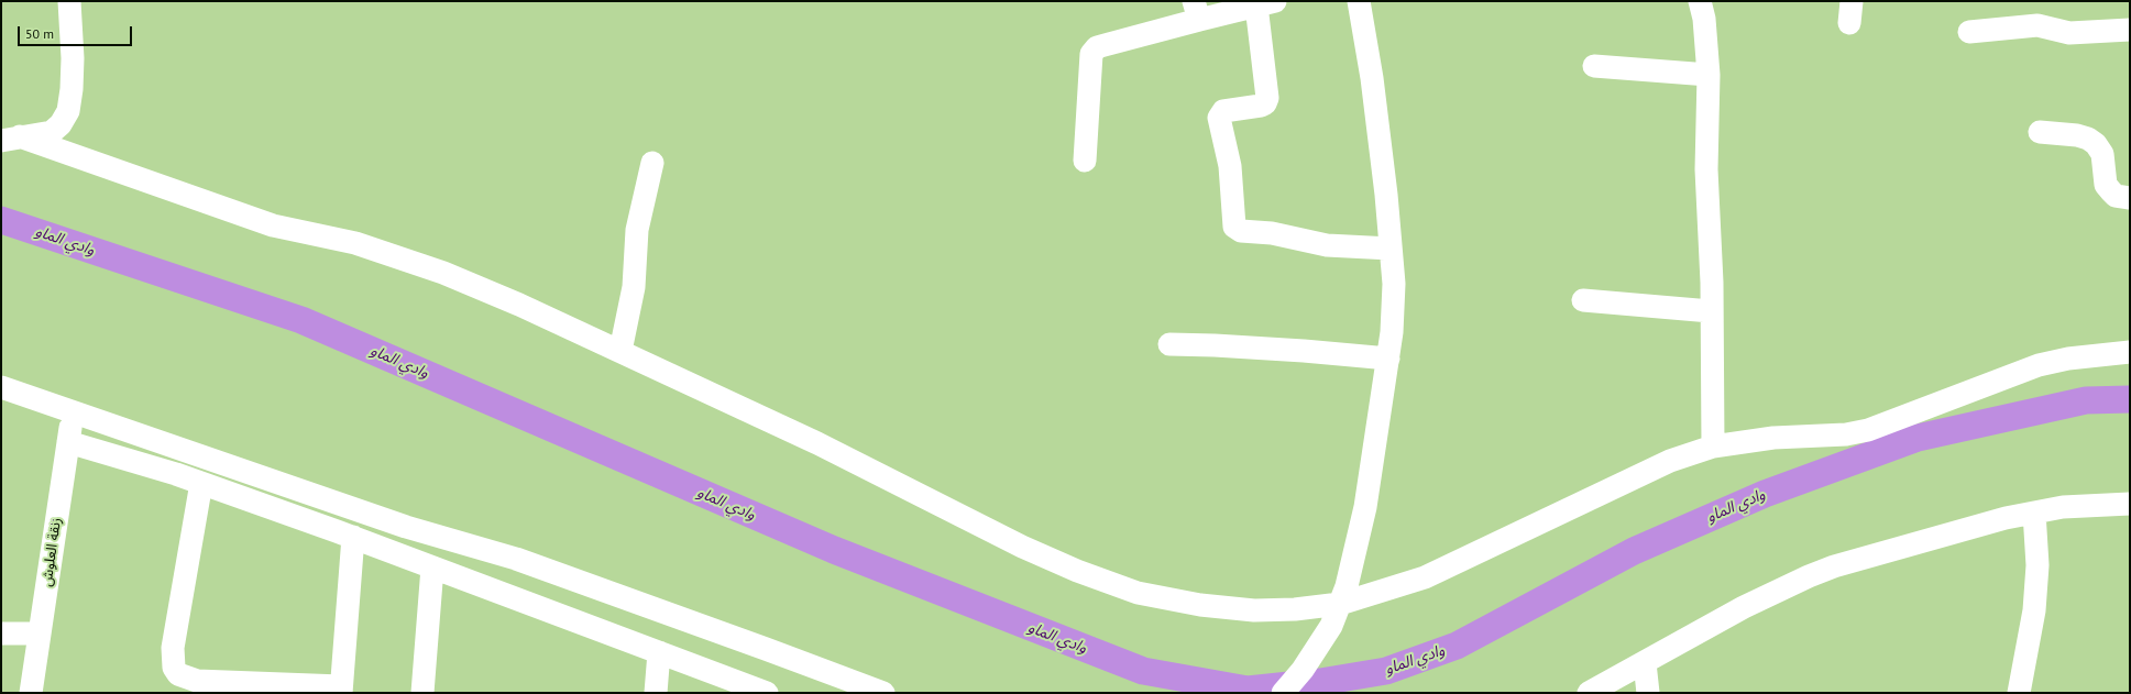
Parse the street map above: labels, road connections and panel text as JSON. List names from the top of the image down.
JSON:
{
  "streets": {
    "street": ["زنقة العلوش"]
  },
  "water": ["وادي الماو"],
  "scale_bar": "50 m"
}
